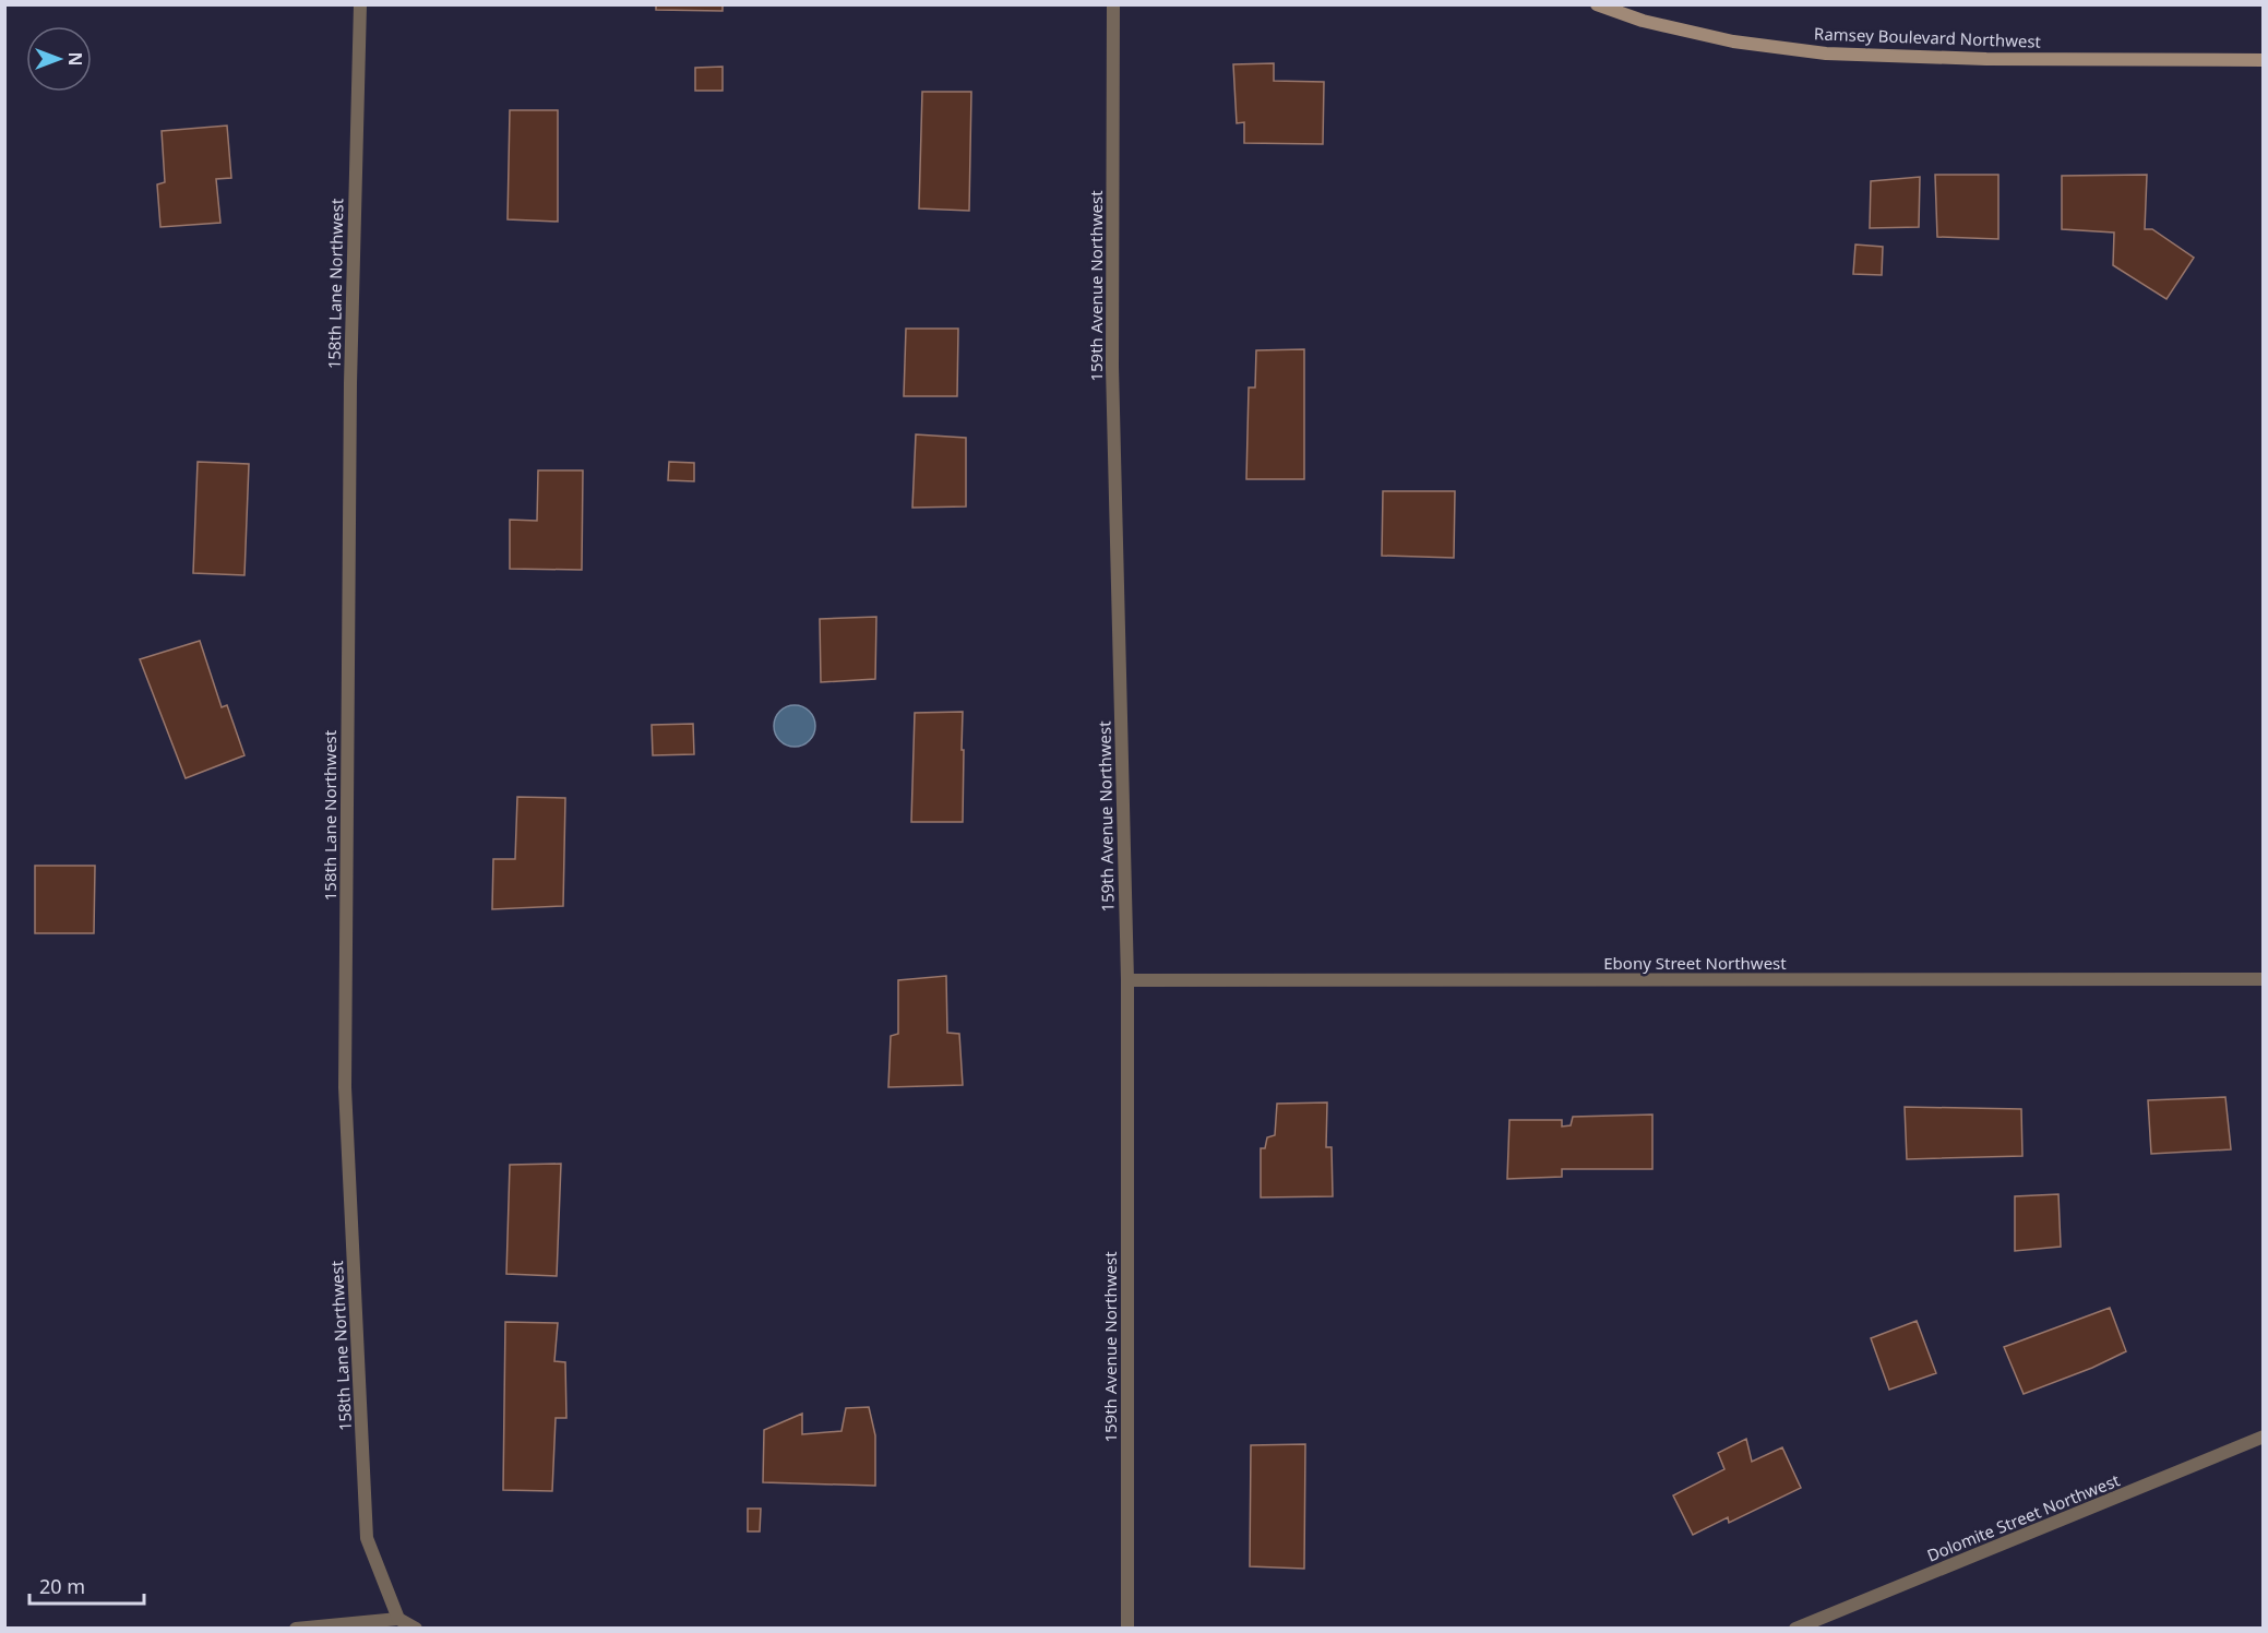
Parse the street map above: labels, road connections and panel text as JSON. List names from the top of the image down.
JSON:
{
  "streets": {
    "street": [
      "Ramsey Boulevard Northwest",
      "158th Lane Northwest",
      "159th Avenue Northwest",
      "Ebony Street Northwest",
      "Dolomite Street Northwest"
    ]
  },
  "crossings": [
    ["159th Avenue Northwest", "Ebony Street Northwest"]
  ],
  "scale_bar": "20 m",
  "north": "right"
}
